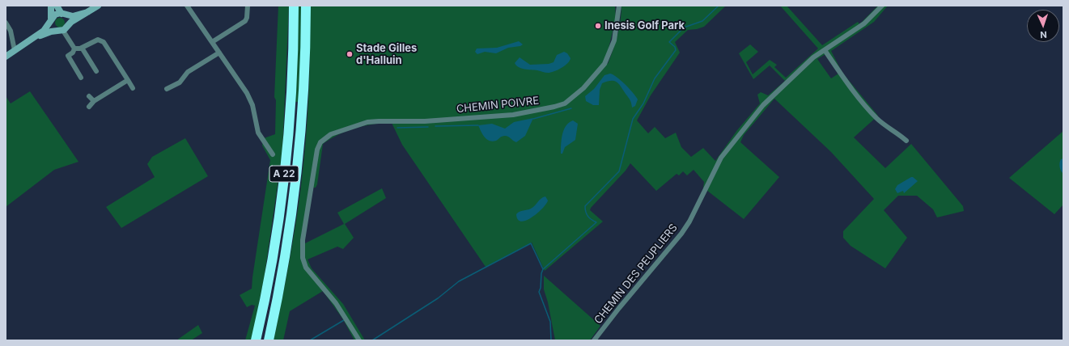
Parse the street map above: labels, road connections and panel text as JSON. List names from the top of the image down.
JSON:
{
  "streets": {
    "highway": ["A 22"],
    "street": ["CHEMIN POIVRE", "CHEMIN DES PEUPLIERS"]
  },
  "places": ["Inesis Golf Park", "Stade Gilles d'Halluin"],
  "north": "bottom"
}
